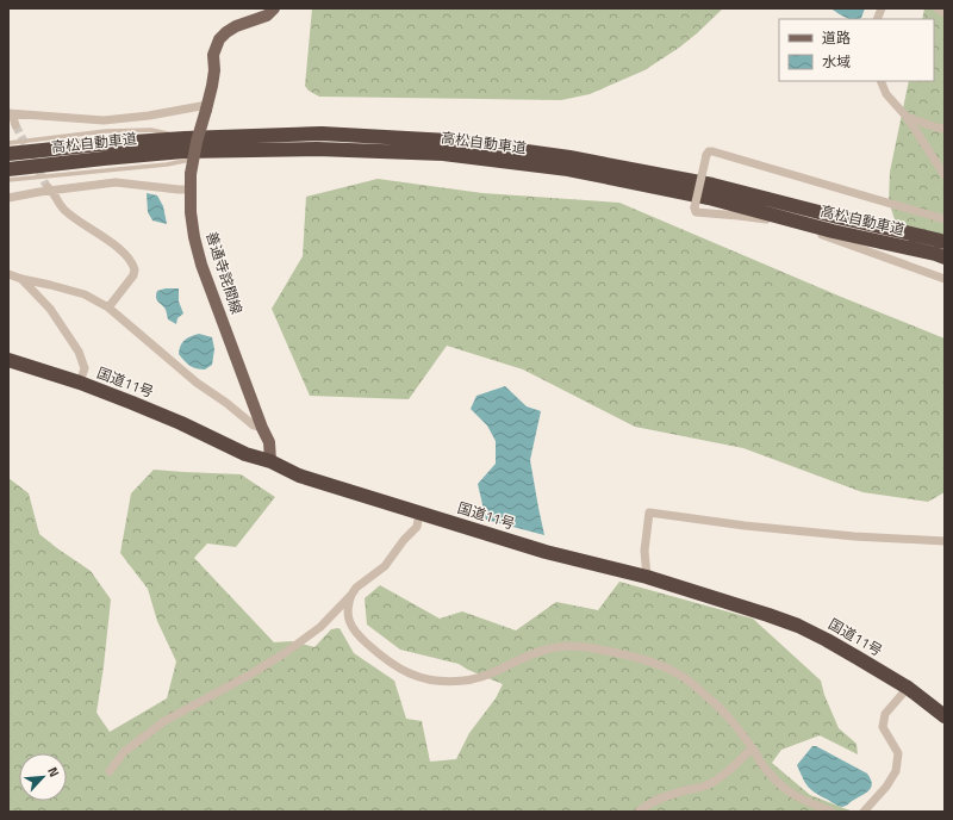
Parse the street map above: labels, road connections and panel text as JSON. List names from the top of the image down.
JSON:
{
  "streets": {
    "highway": ["高松自動車道", "国道11号"],
    "main road": ["善通寺詫間線"]
  },
  "crossings": [
    ["善通寺詫間線", "国道11号"]
  ],
  "legend": ["道路", "水域"],
  "north": "top right"
}
